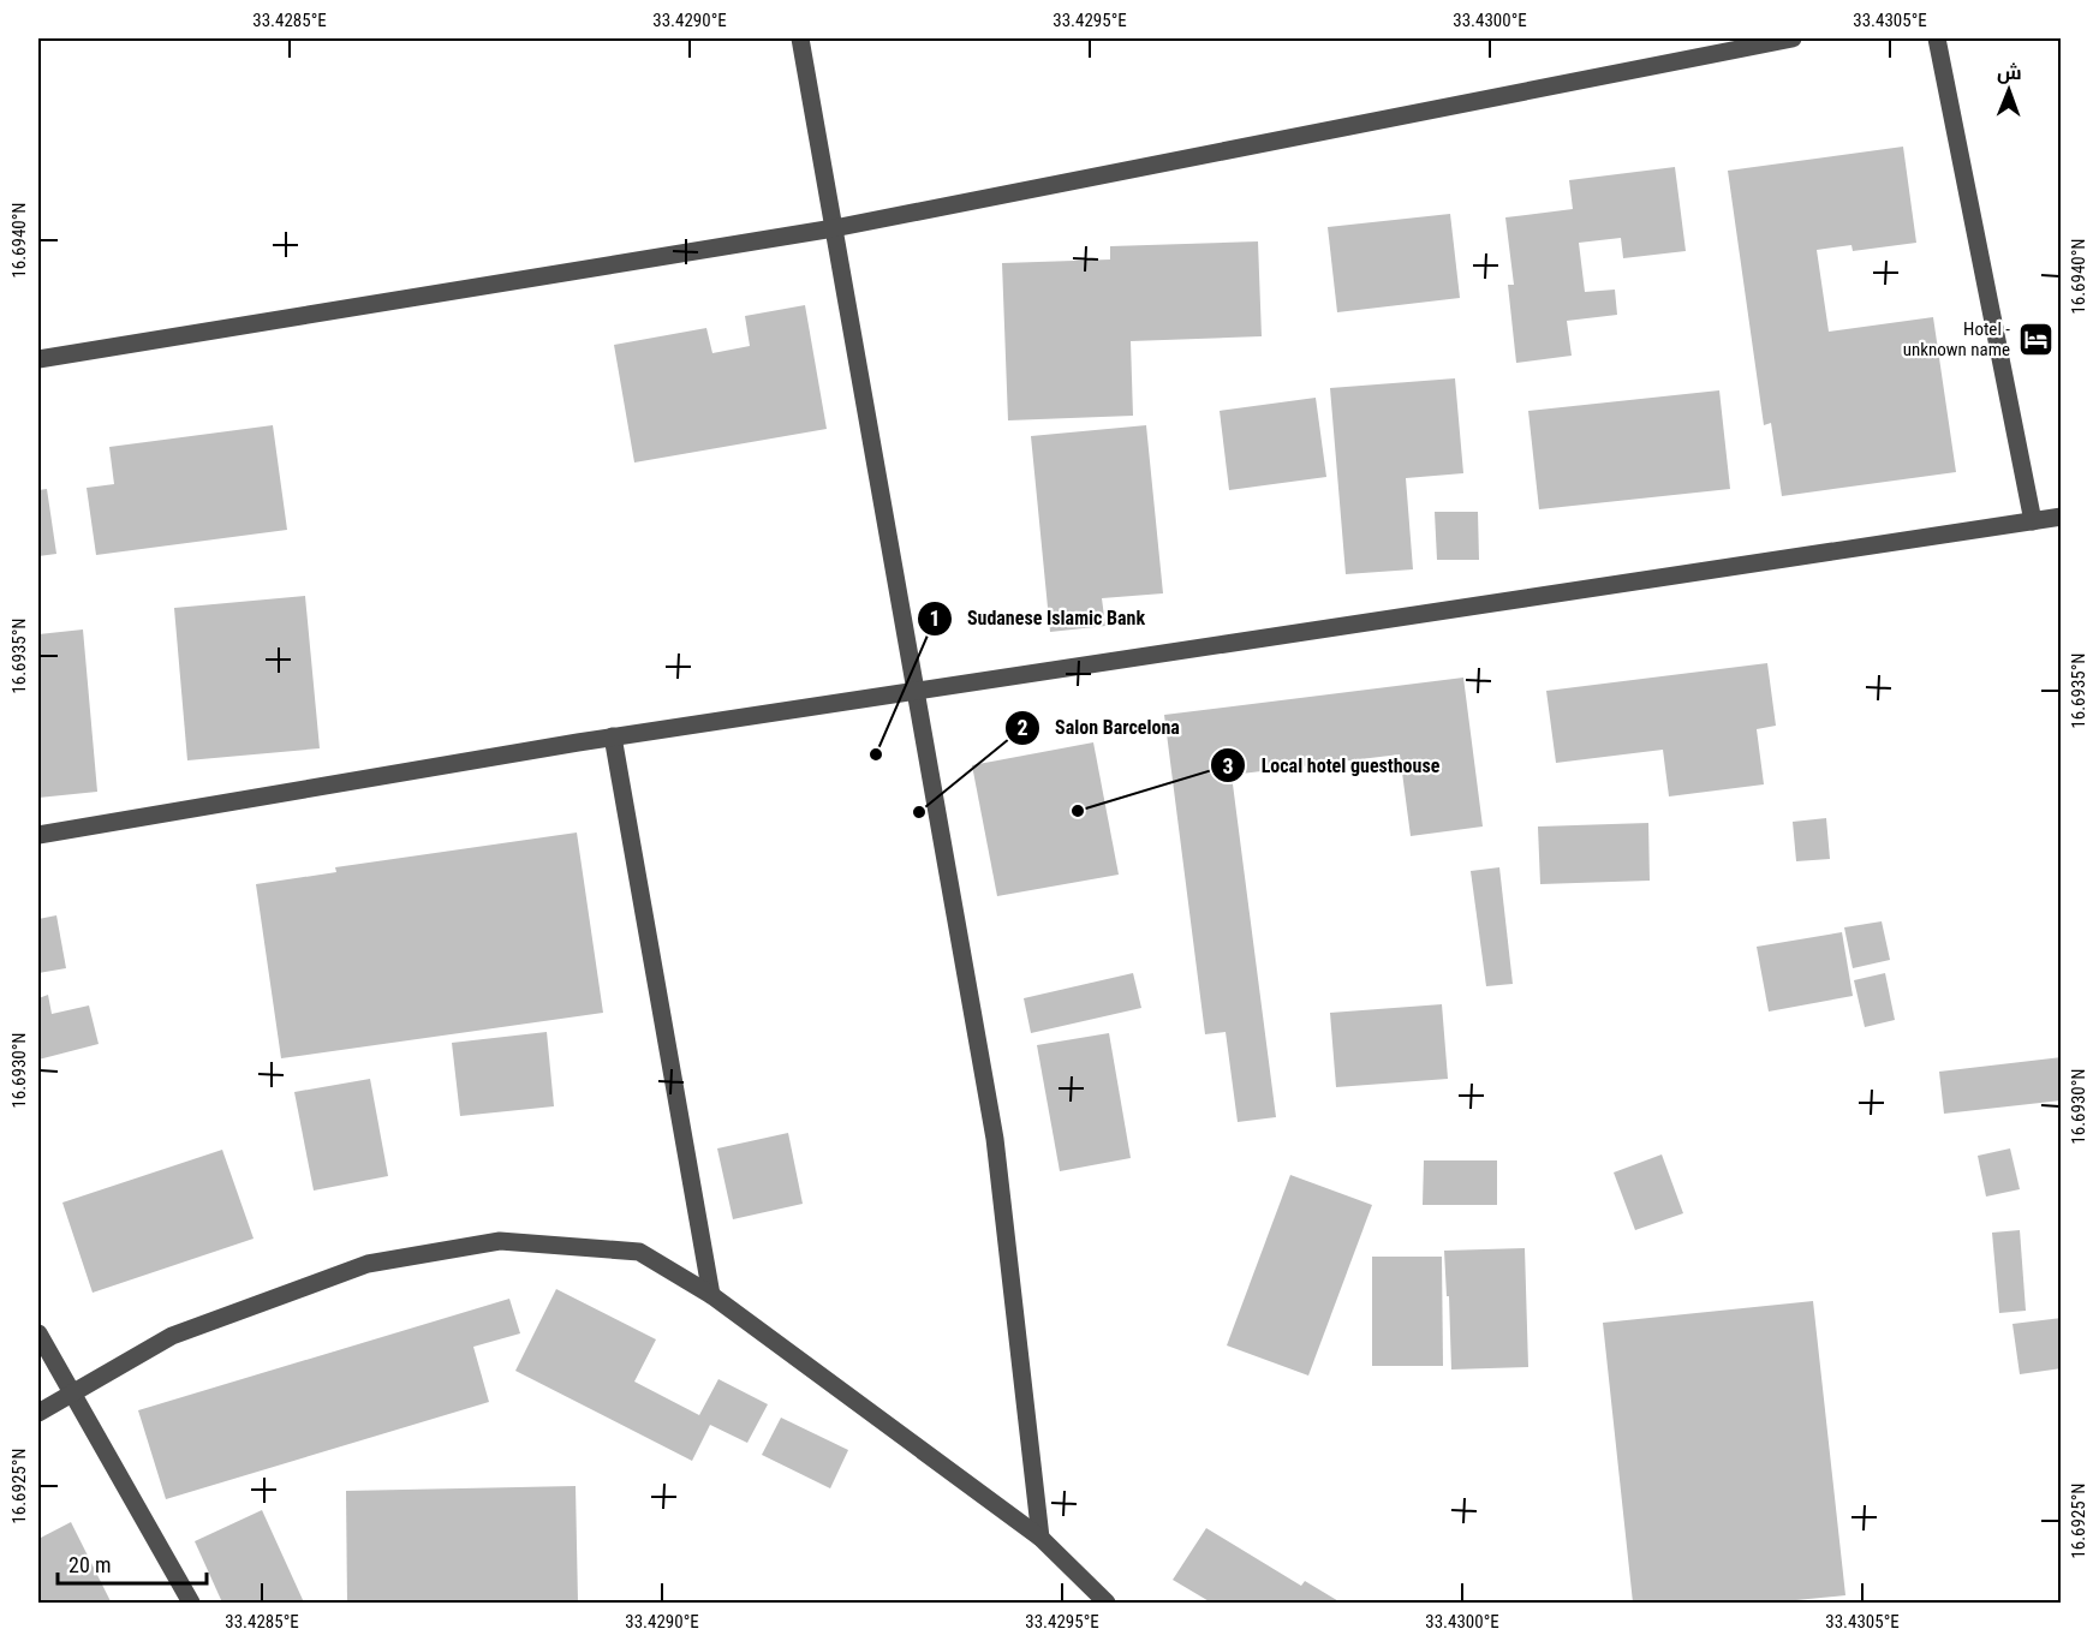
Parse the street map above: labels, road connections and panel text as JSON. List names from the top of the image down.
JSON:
{
  "places": {
    "hotel": ["Hotel - unknown name"],
    "other": ["Sudanese Islamic Bank", "Local hotel guesthouse", "Salon Barcelona"]
  },
  "scale_bar": "20 m",
  "north": "top",
  "coordinates": [
    "33.4285°E",
    "33.4290°E",
    "33.4295°E",
    "33.4300°E",
    "33.4305°E",
    "16.6940°N",
    "16.6935°N",
    "16.6930°N",
    "16.6925°N"
  ]
}
